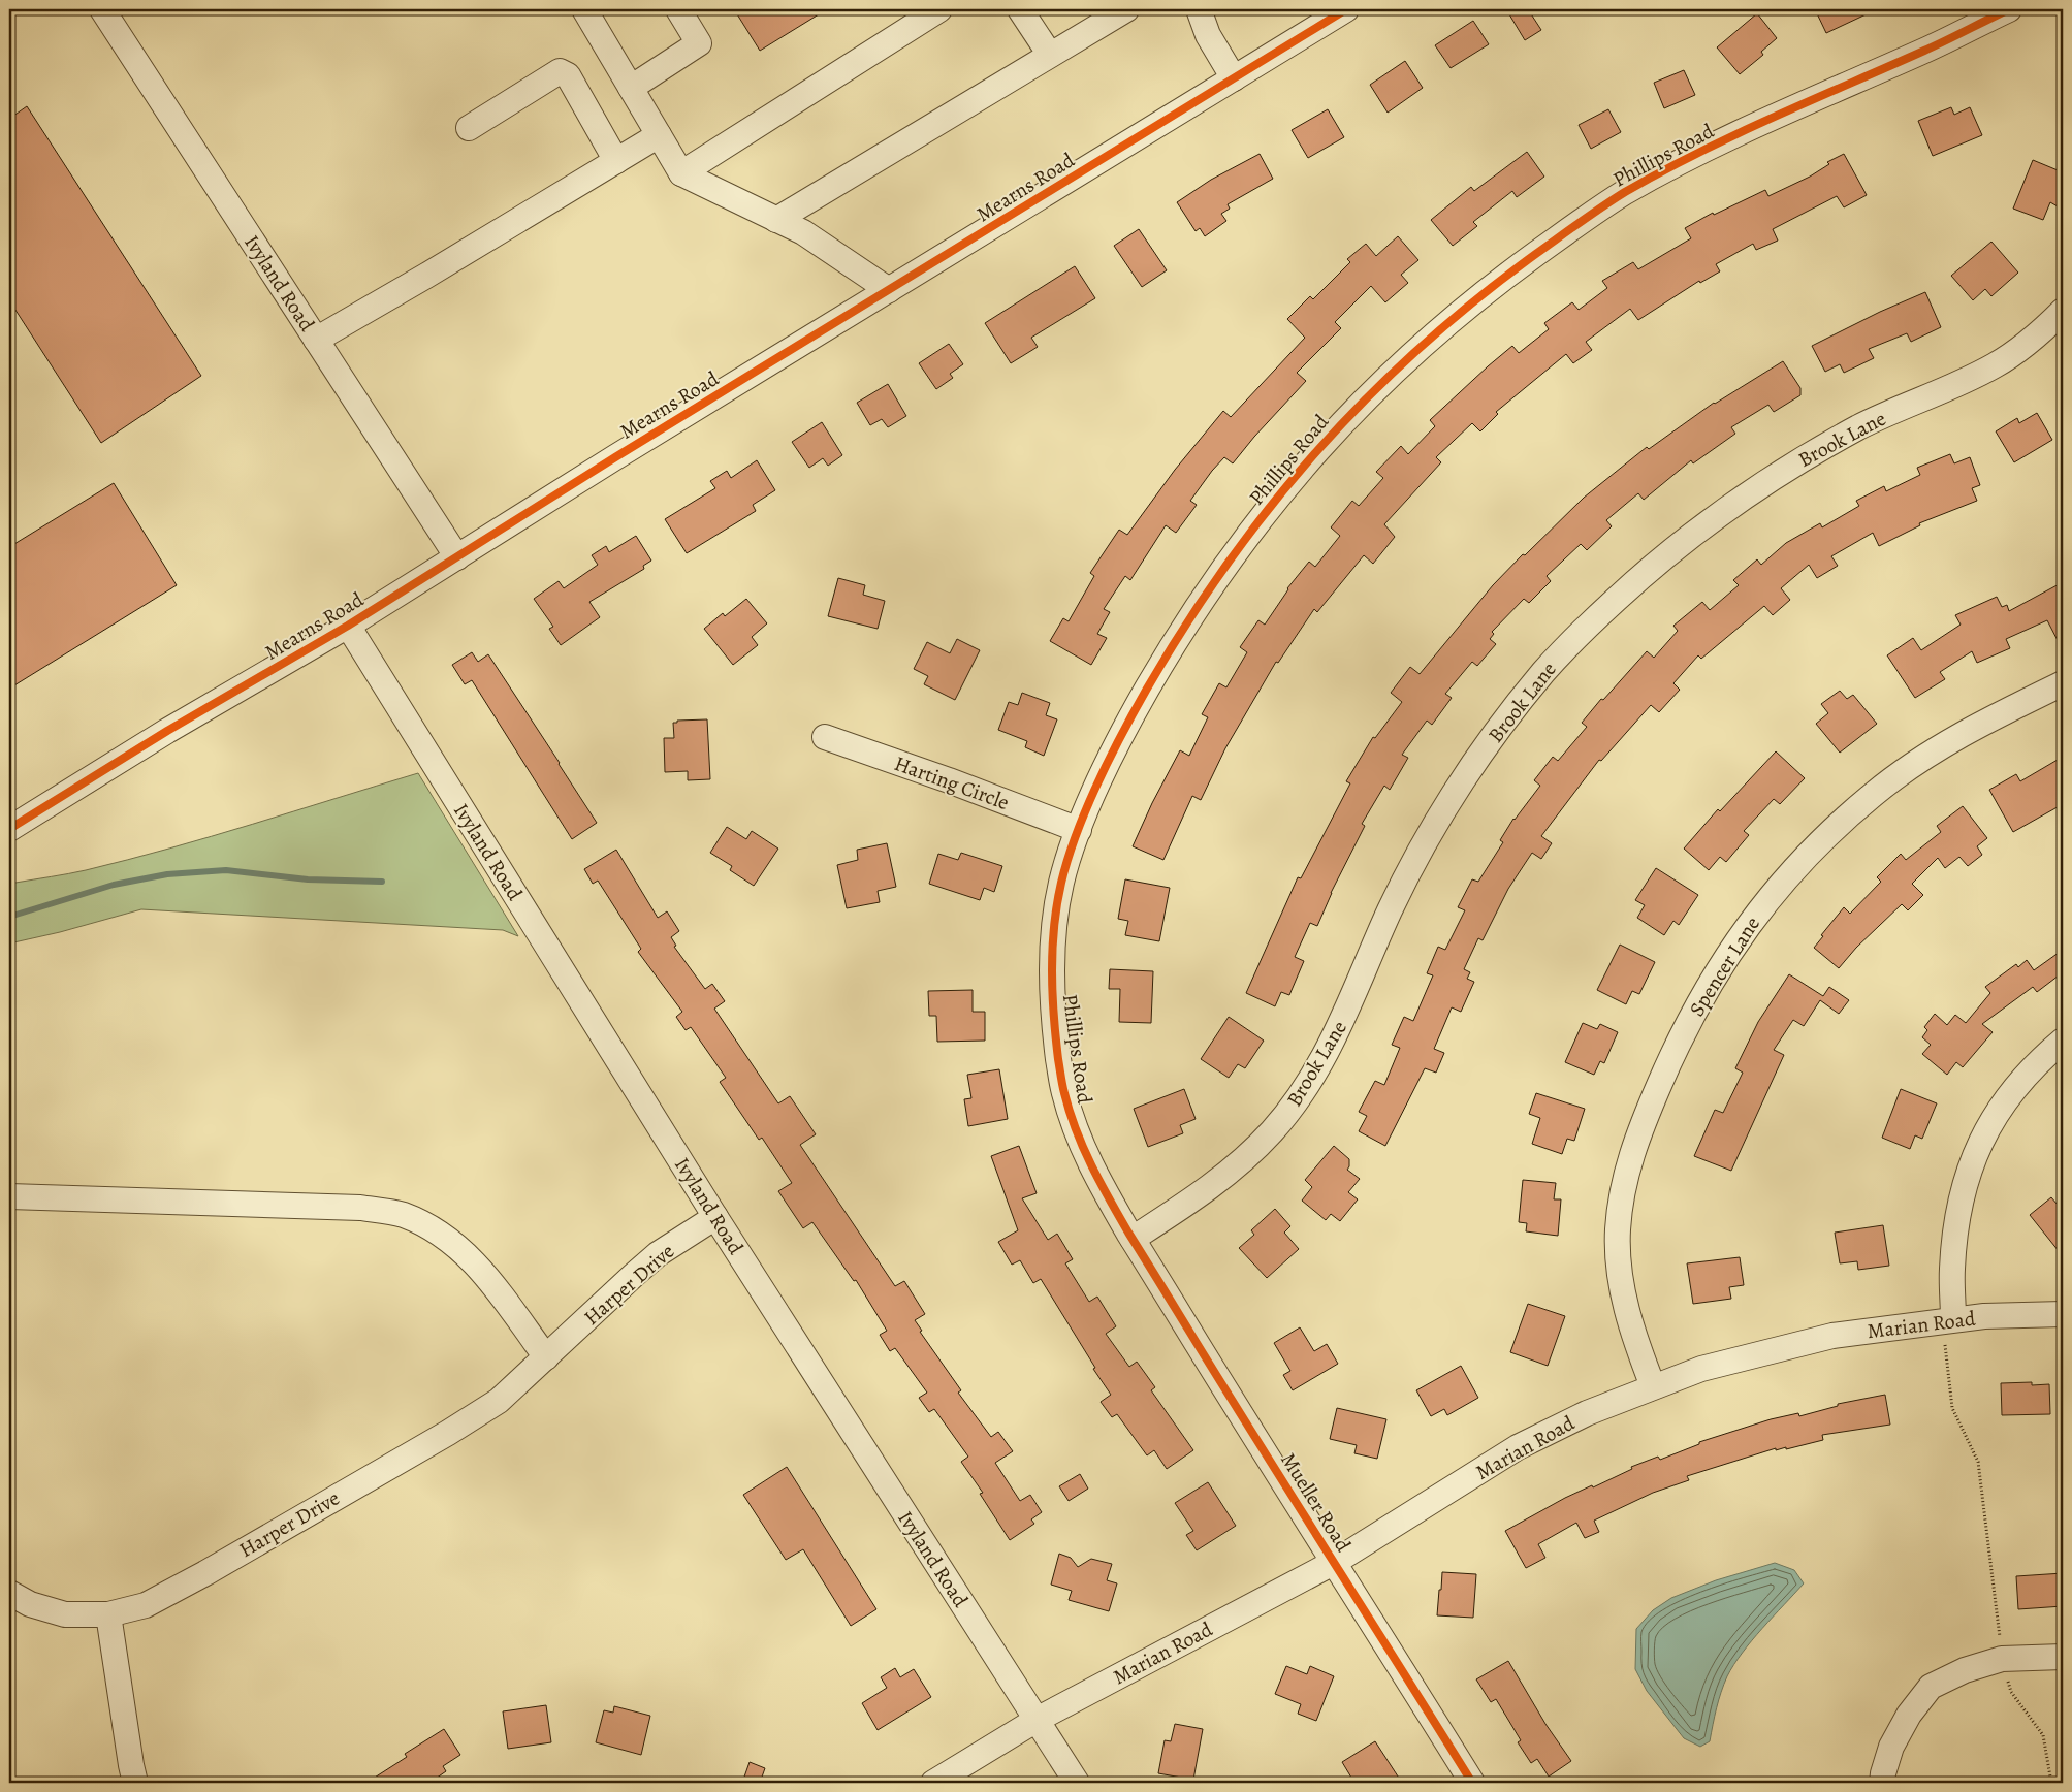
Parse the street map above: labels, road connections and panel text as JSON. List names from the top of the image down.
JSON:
{
  "streets": {
    "street": [
      "Phillips Road",
      "Mearns Road",
      "Ivyland Road",
      "Brook Lane",
      "Harting Circle",
      "Spencer Lane",
      "Harper Drive",
      "Marian Road",
      "Mueller Road"
    ]
  },
  "crossings": [
    ["Phillips Road", "Brook Lane"],
    ["Phillips Road", "Harting Circle"],
    ["Phillips Road", "Mueller Road"],
    ["Mearns Road", "Ivyland Road"],
    ["Ivyland Road", "Harper Drive"],
    ["Ivyland Road", "Marian Road"],
    ["Brook Lane", "Mueller Road"],
    ["Spencer Lane", "Marian Road"],
    ["Marian Road", "Mueller Road"]
  ]
}
